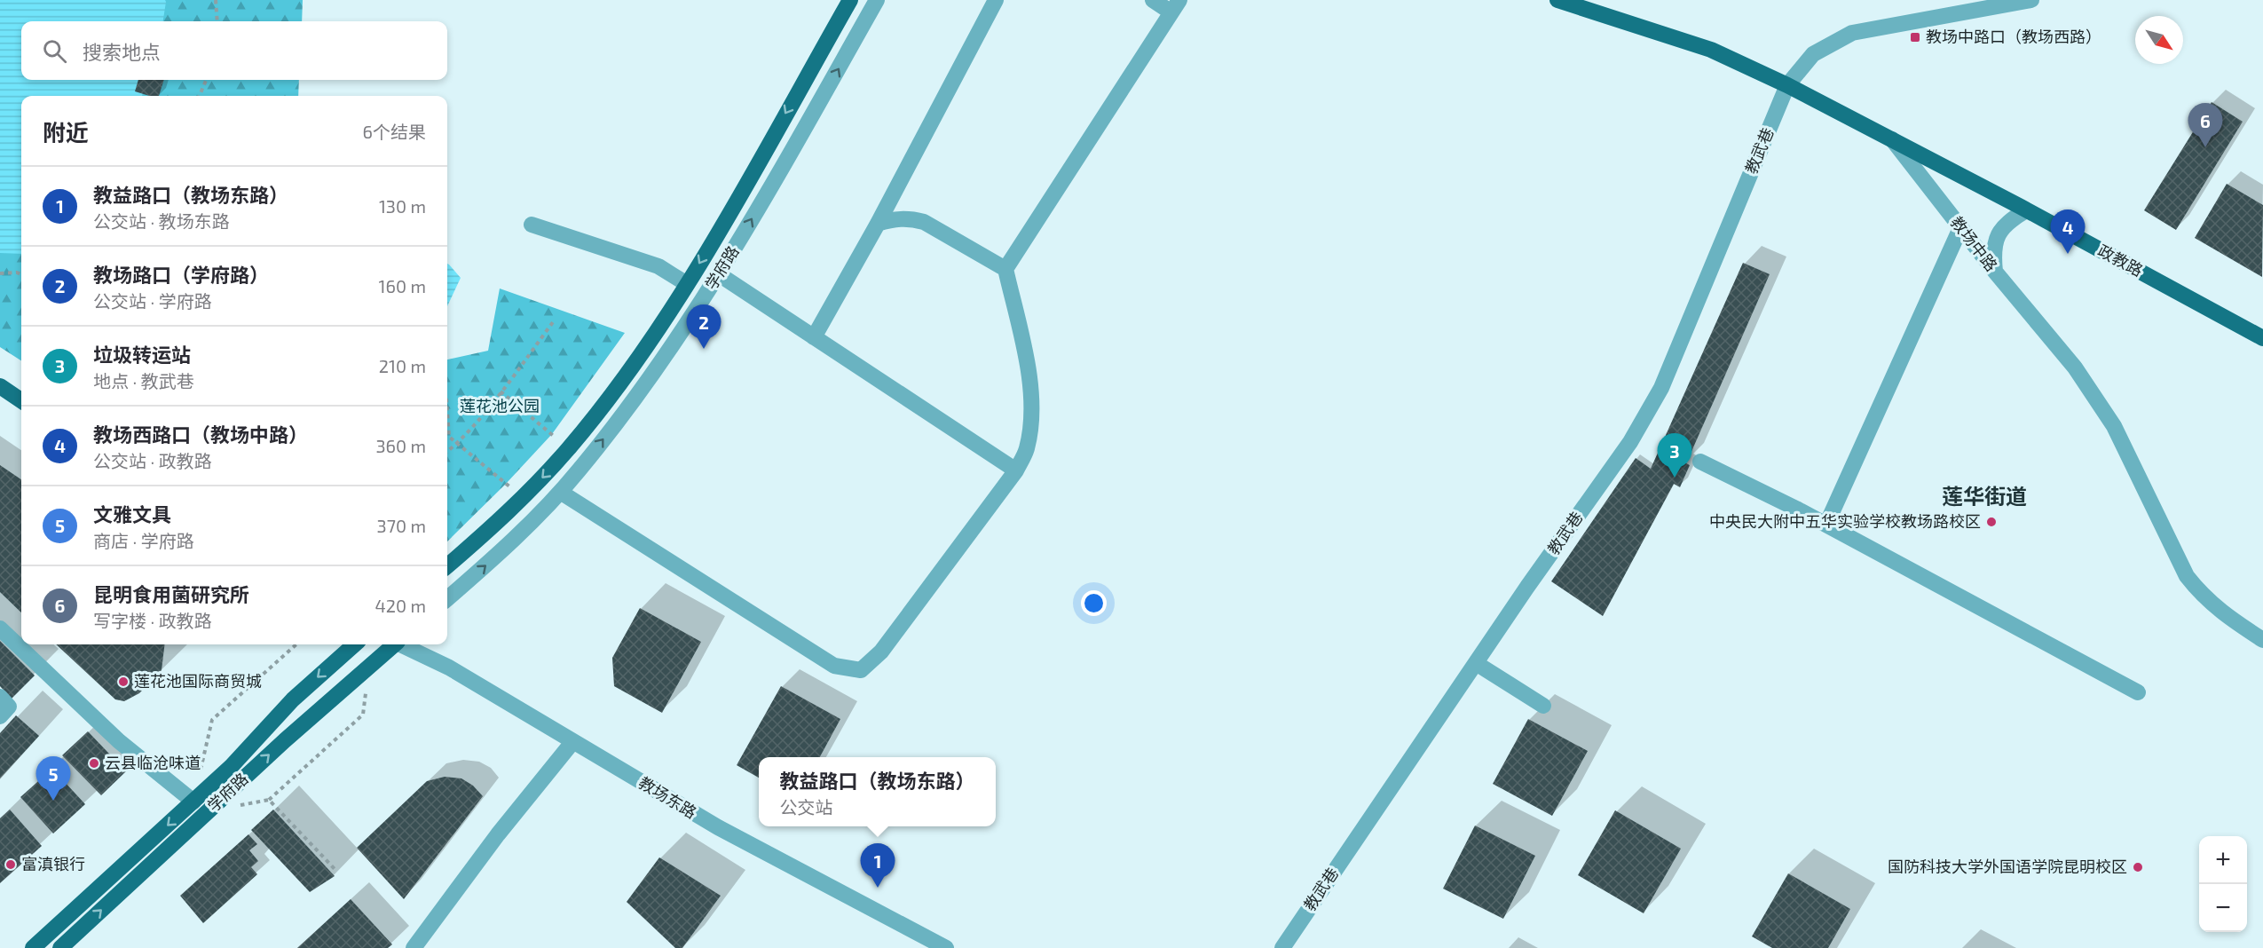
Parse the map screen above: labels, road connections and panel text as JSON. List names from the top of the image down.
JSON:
{
  "streets": {
    "main road": ["教场中路", "政教路", "学府路"],
    "street": ["教武巷", "教场东路"]
  },
  "crossings": [
    ["教武巷", "教场中路"],
    ["教场中路", "政教路"]
  ],
  "districts": ["莲华街道"],
  "parks": ["莲花池公园"],
  "places": {
    "transit": ["教场中路口（教场西路）"],
    "other": [
      "中央民大附中五华实验学校教场路校区",
      "莲花池国际商贸城",
      "云县临沧味道",
      "富滇银行",
      "国防科技大学外国语学院昆明校区"
    ]
  },
  "north": "bottom right",
  "page": {
    "search": "搜索地点",
    "heading": ["附近", "6个结果"],
    "pins": [
      "6",
      "4",
      "2",
      "3",
      "5",
      "1"
    ],
    "list": [
      {
        "mark": "1",
        "name": "教益路口（教场东路）",
        "note": "公交站 · 教场东路",
        "value": "130 m"
      },
      {
        "mark": "2",
        "name": "教场路口（学府路）",
        "note": "公交站 · 学府路",
        "value": "160 m"
      },
      {
        "mark": "3",
        "name": "垃圾转运站",
        "note": "地点 · 教武巷",
        "value": "210 m"
      },
      {
        "mark": "4",
        "name": "教场西路口（教场中路）",
        "note": "公交站 · 政教路",
        "value": "360 m"
      },
      {
        "mark": "5",
        "name": "文雅文具",
        "note": "商店 · 学府路",
        "value": "370 m"
      },
      {
        "mark": "6",
        "name": "昆明食用菌研究所",
        "note": "写字楼 · 政教路",
        "value": "420 m"
      }
    ],
    "popup": ["教益路口（教场东路）", "公交站"],
    "map_buttons": ["+", "−"]
  }
}
